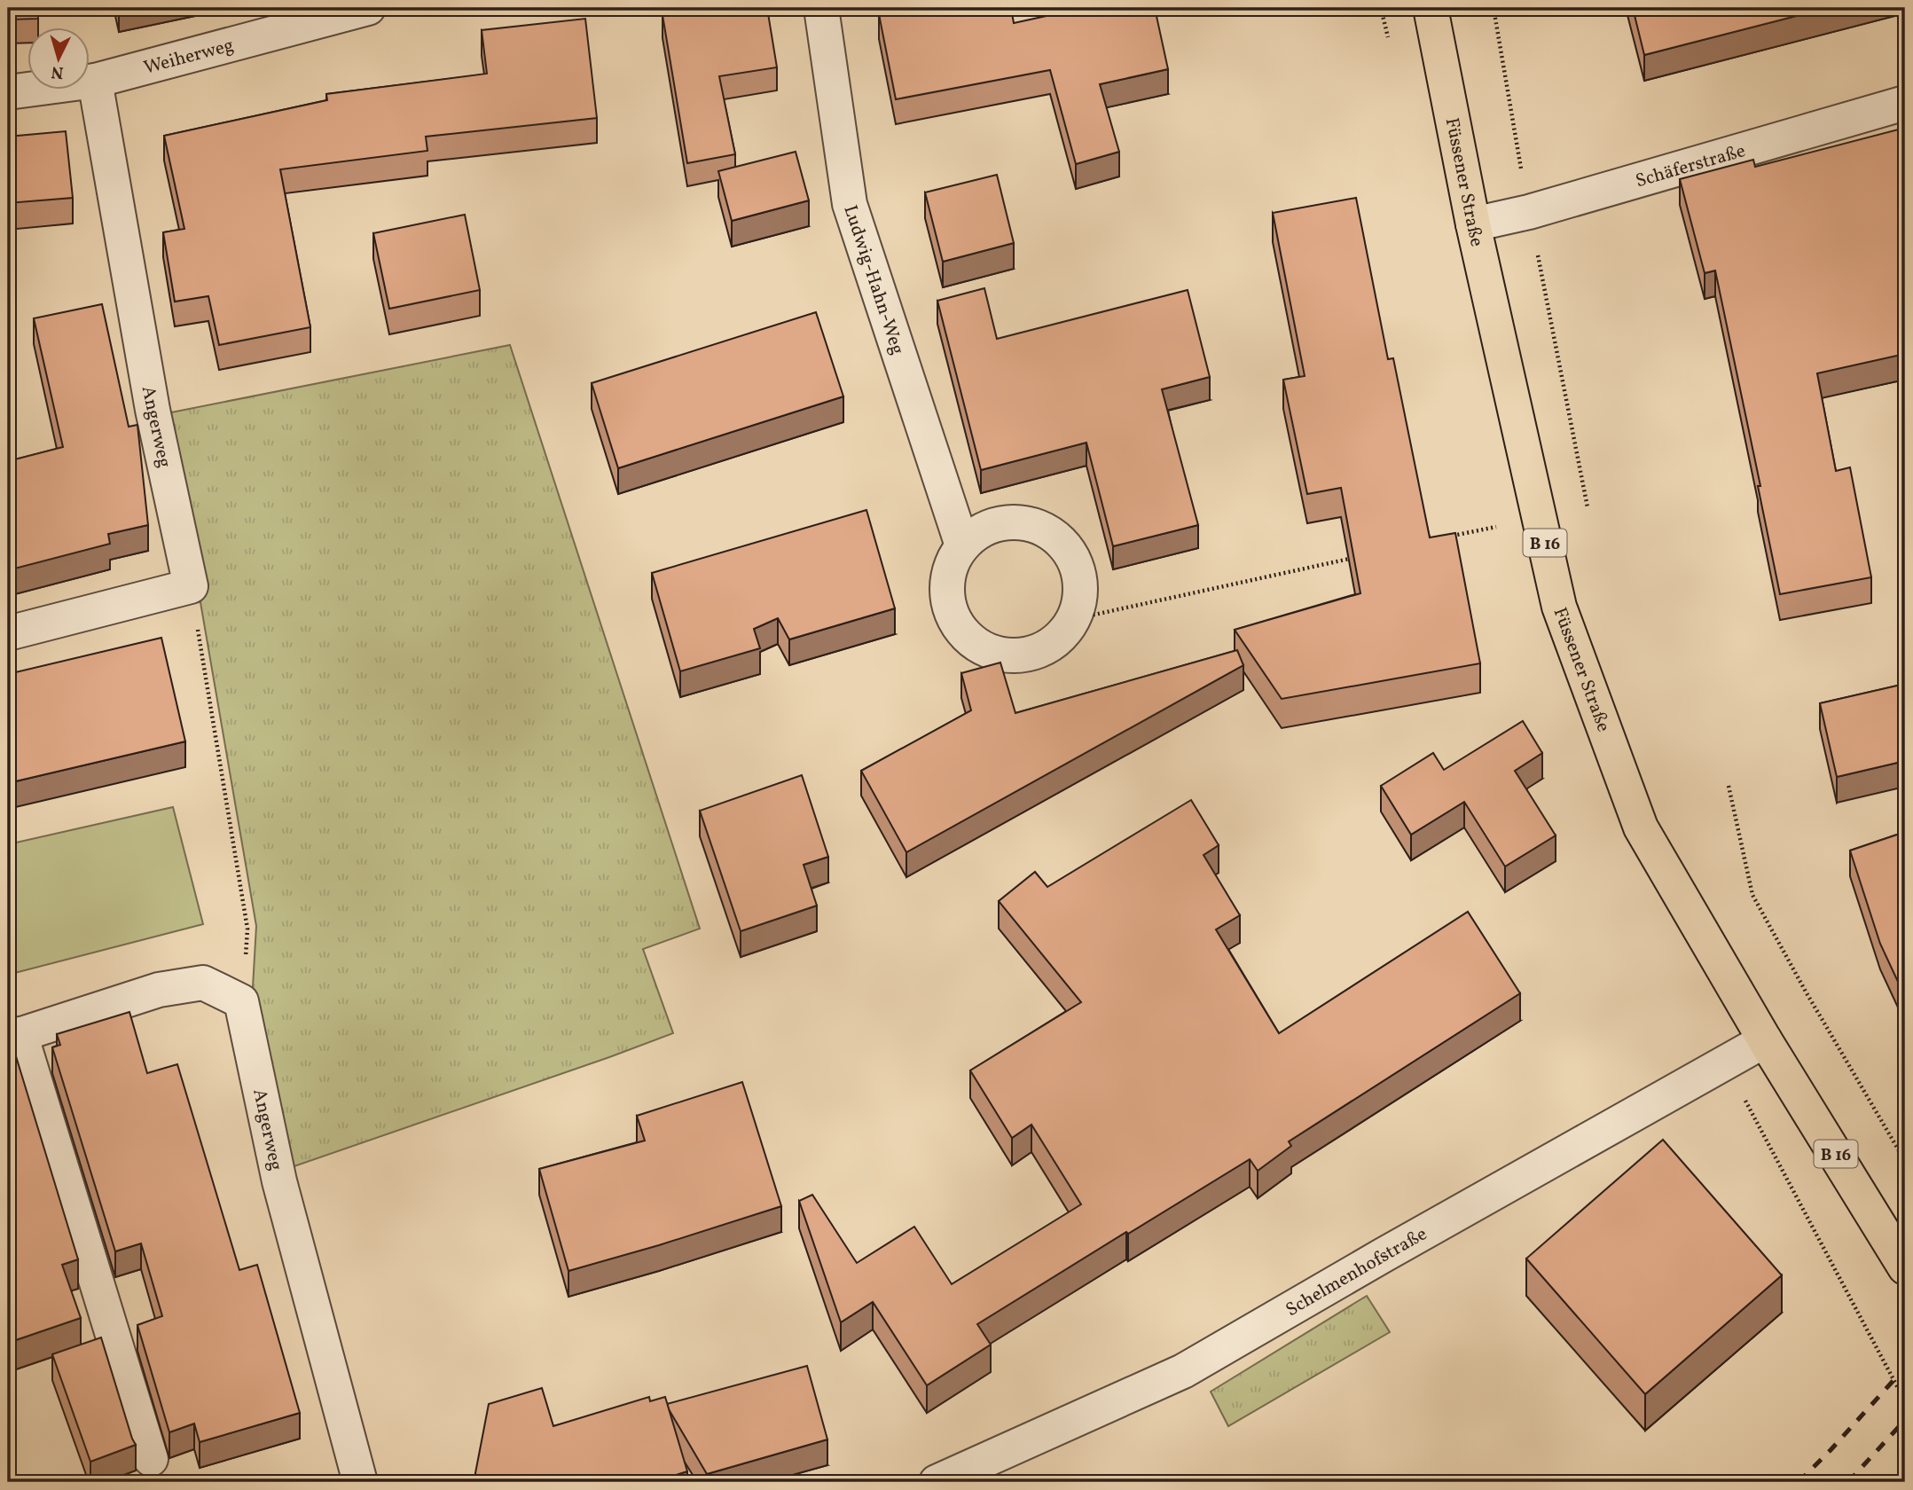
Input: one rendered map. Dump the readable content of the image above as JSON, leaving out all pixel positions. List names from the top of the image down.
{
  "streets": {
    "main road": ["Füssener Straße", "B 16"],
    "street": [
      "Weiherweg",
      "Schäferstraße",
      "Ludwig-Hahn-Weg",
      "Angerweg",
      "Schelmenhofstraße"
    ]
  },
  "crossings": [
    ["Weiherweg", "Angerweg"],
    ["Schäferstraße", "Füssener Straße"],
    ["Füssener Straße", "Schelmenhofstraße"]
  ],
  "north": "bottom"
}
